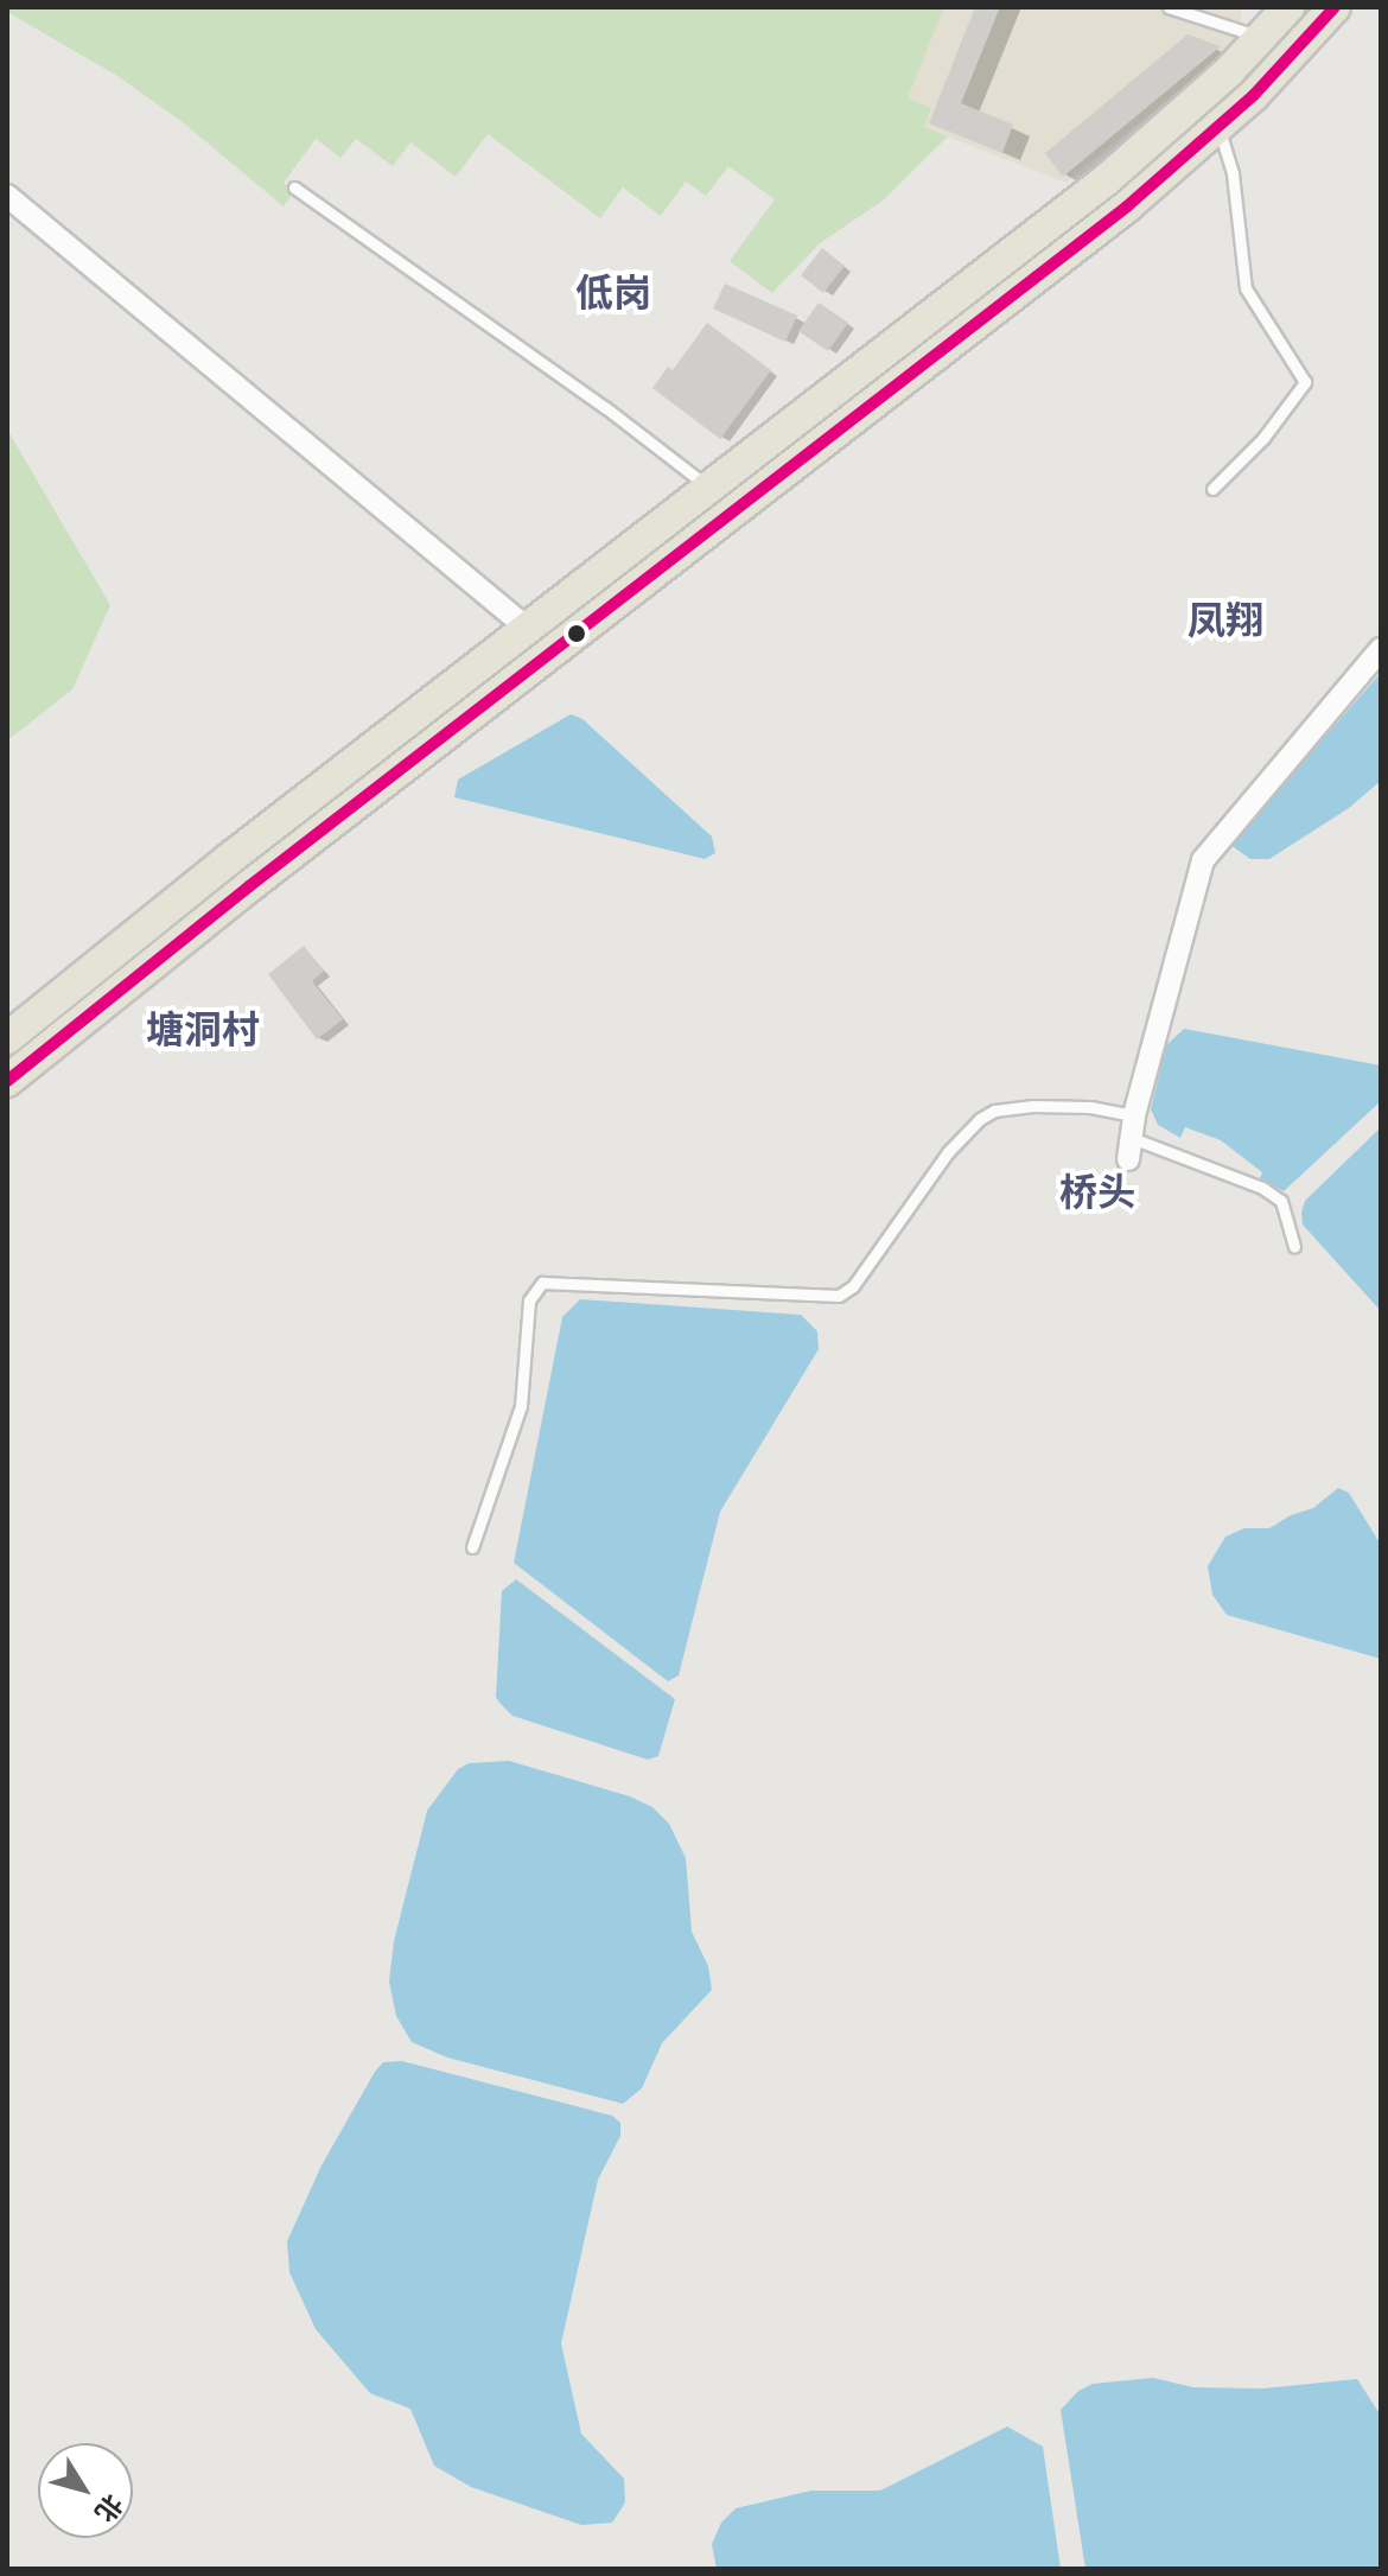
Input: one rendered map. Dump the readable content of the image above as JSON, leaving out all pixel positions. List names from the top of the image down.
{
  "districts": [
    "低岗",
    "凤翔",
    "塘洞村",
    "桥头"
  ],
  "north": "bottom right"
}
